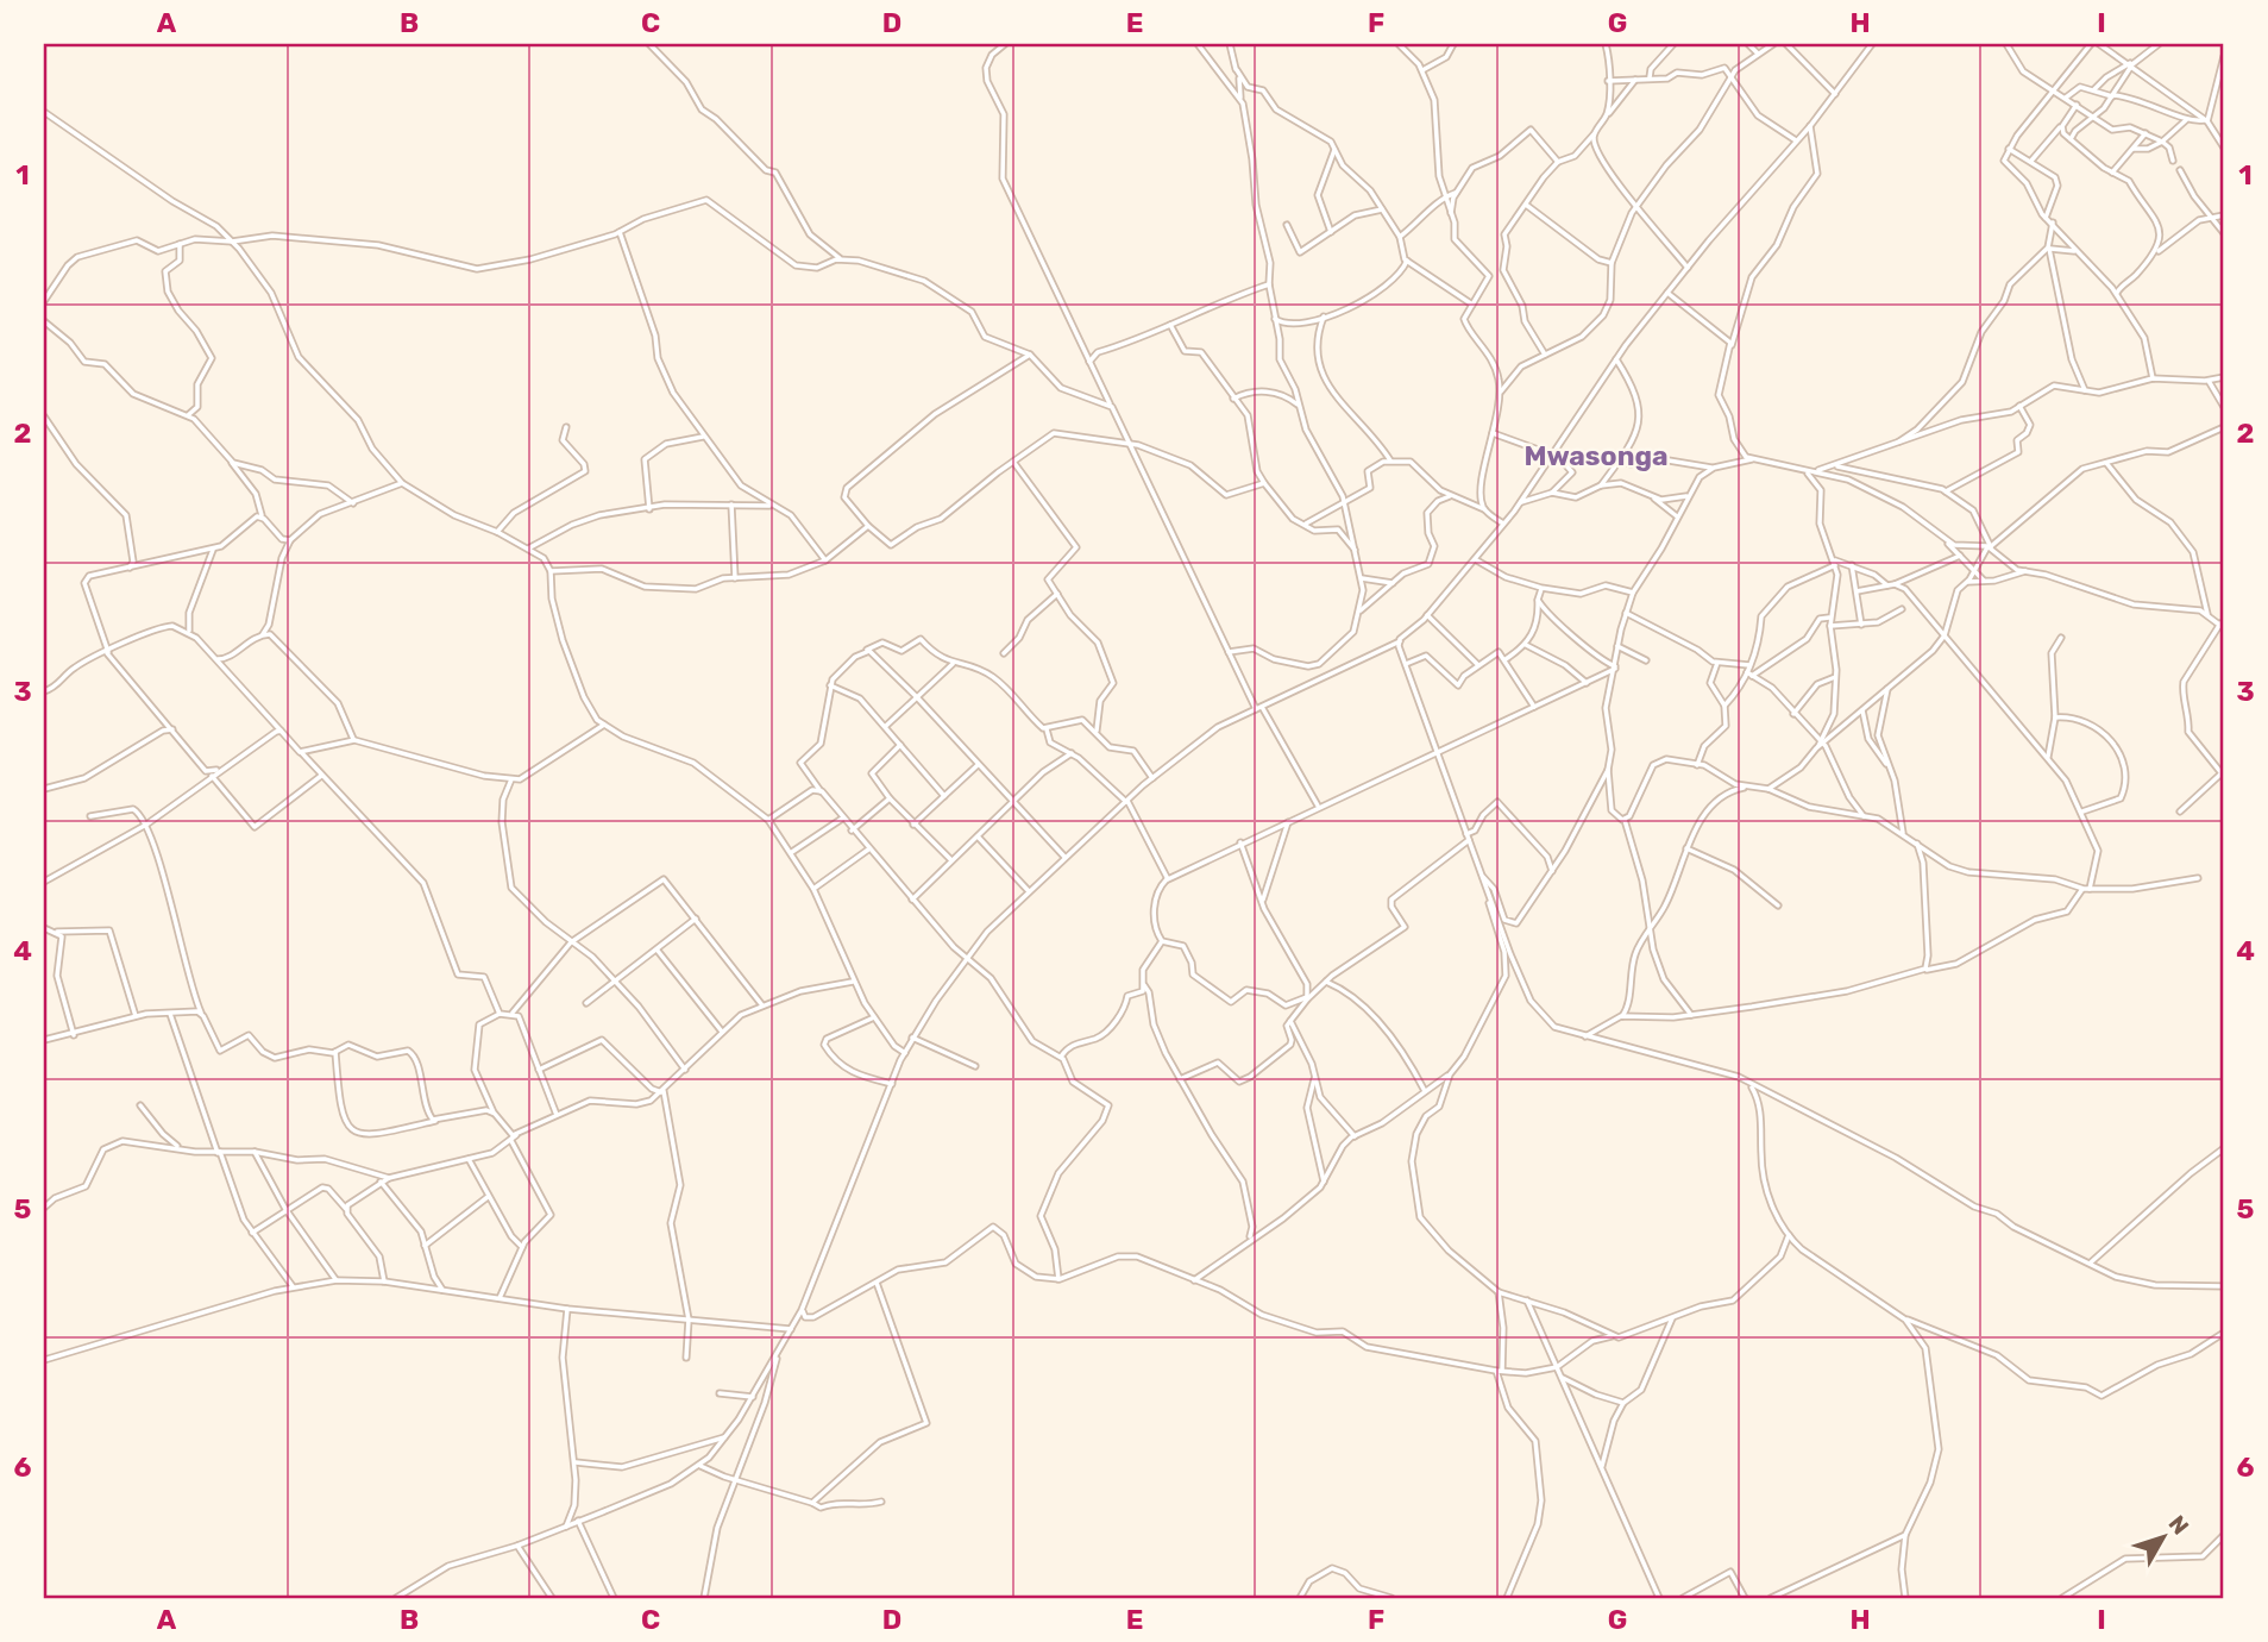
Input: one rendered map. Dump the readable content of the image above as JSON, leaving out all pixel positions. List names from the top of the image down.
{
  "districts": ["Mwasonga"],
  "north": "top right",
  "grid": {
    "columns": [
      "A",
      "B",
      "C",
      "D",
      "E",
      "F",
      "G",
      "H",
      "I"
    ],
    "rows": [
      "1",
      "2",
      "3",
      "4",
      "5",
      "6"
    ]
  }
}
